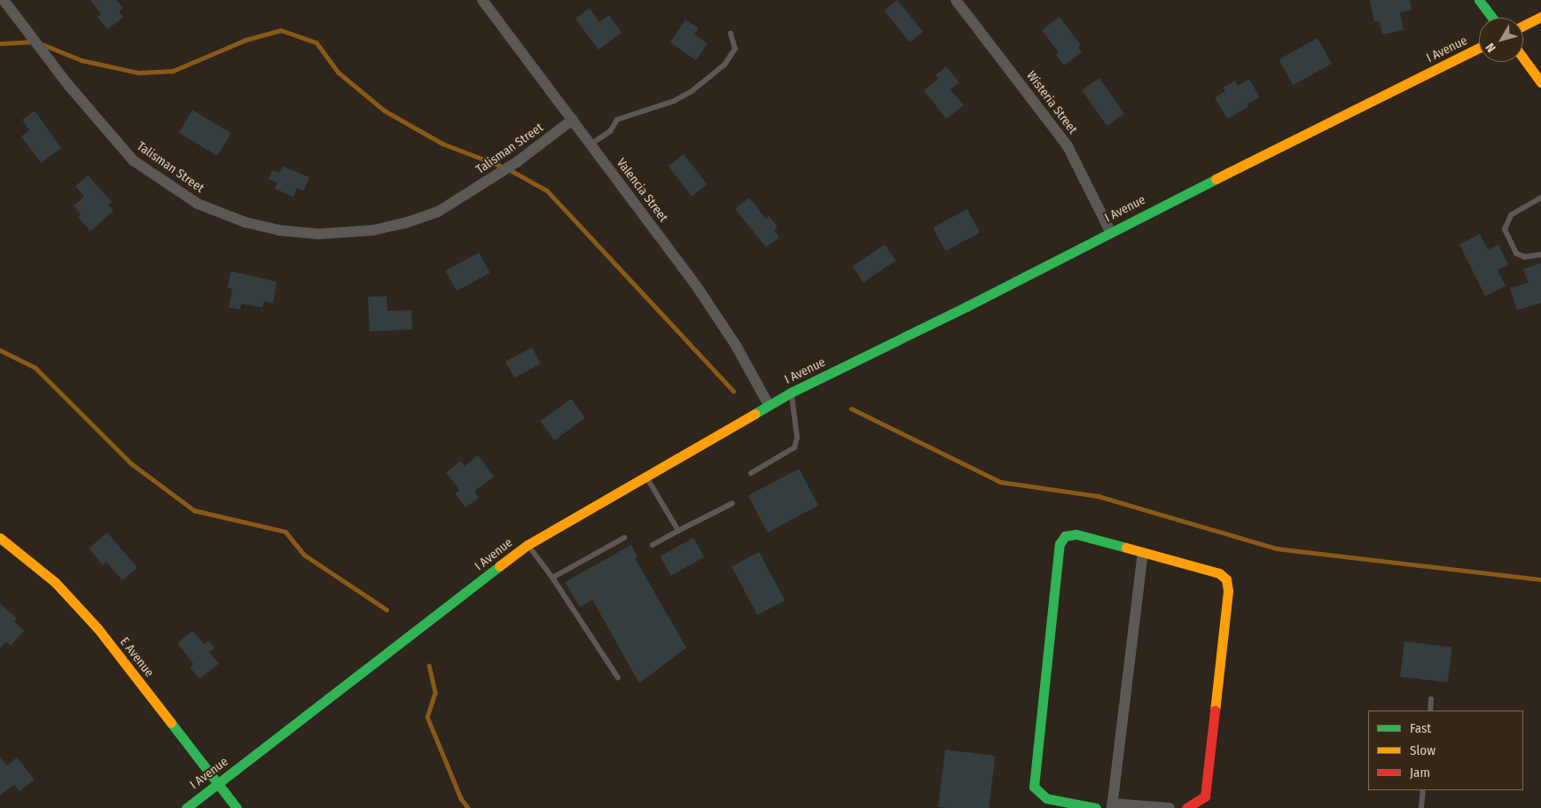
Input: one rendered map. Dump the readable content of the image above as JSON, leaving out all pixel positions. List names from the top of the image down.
{
  "streets": {
    "main road": ["I Avenue", "E Avenue"],
    "street": ["Wisteria Street", "Talisman Street", "Valencia Street"]
  },
  "crossings": [
    ["I Avenue", "Wisteria Street"],
    ["I Avenue", "Valencia Street"],
    ["I Avenue", "E Avenue"],
    ["Talisman Street", "Valencia Street"]
  ],
  "legend": ["Fast", "Slow", "Jam"],
  "north": "bottom left"
}
